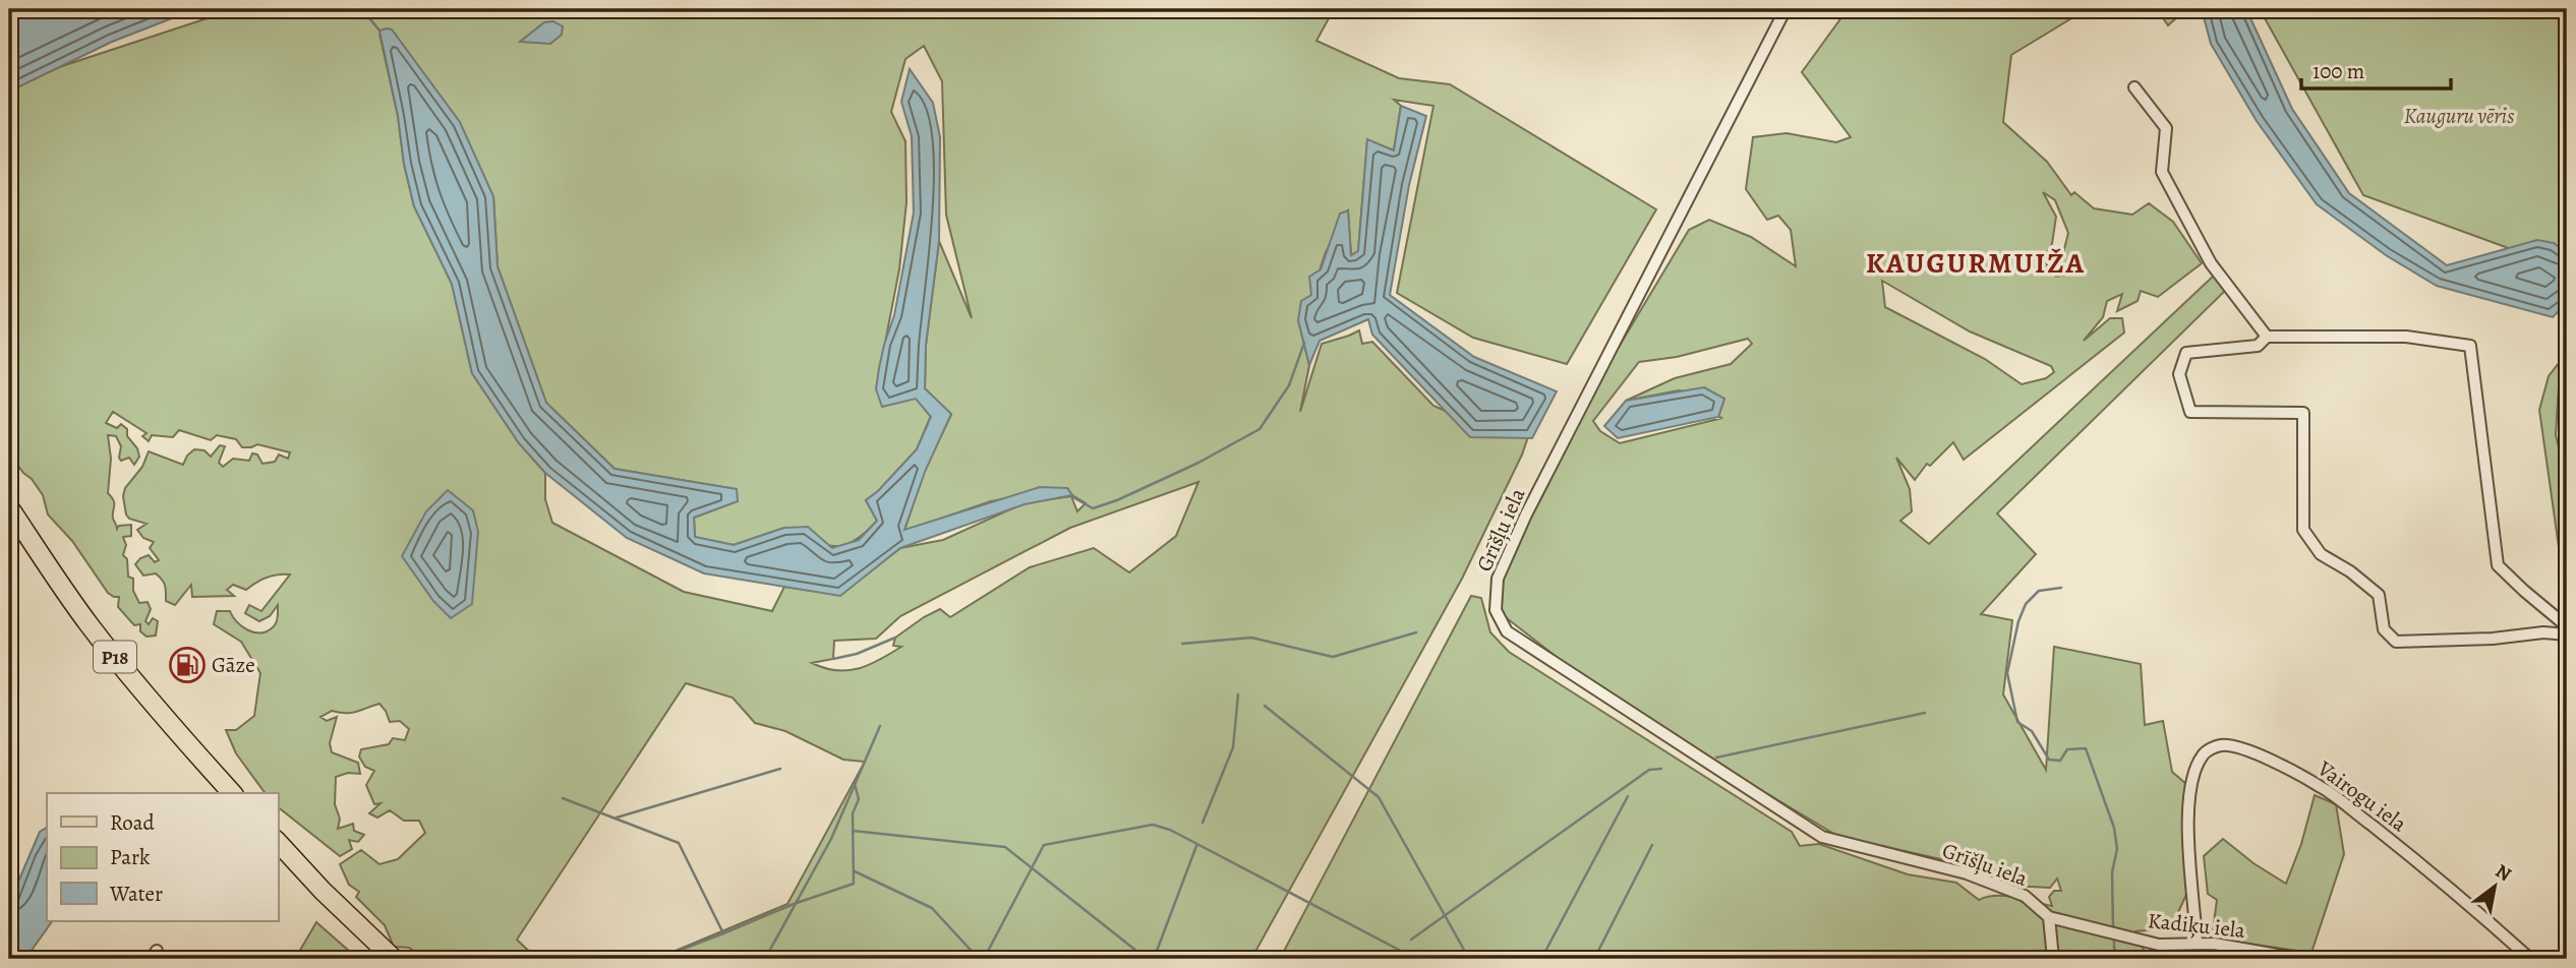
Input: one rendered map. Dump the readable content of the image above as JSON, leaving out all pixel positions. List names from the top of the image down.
{
  "streets": {
    "main road": ["P18"],
    "street": ["Grīšļu iela", "Vairogu iela", "Kadiķu iela"]
  },
  "crossings": [
    ["Grīšļu iela", "Kadiķu iela"],
    ["Vairogu iela", "Kadiķu iela"]
  ],
  "districts": ["KAUGURMUIŽA"],
  "parks": ["Kauguru vēris"],
  "places": {
    "fuel station": ["Gāze"]
  },
  "legend": ["Road", "Park", "Water"],
  "scale_bar": "100 m",
  "north": "top right"
}
